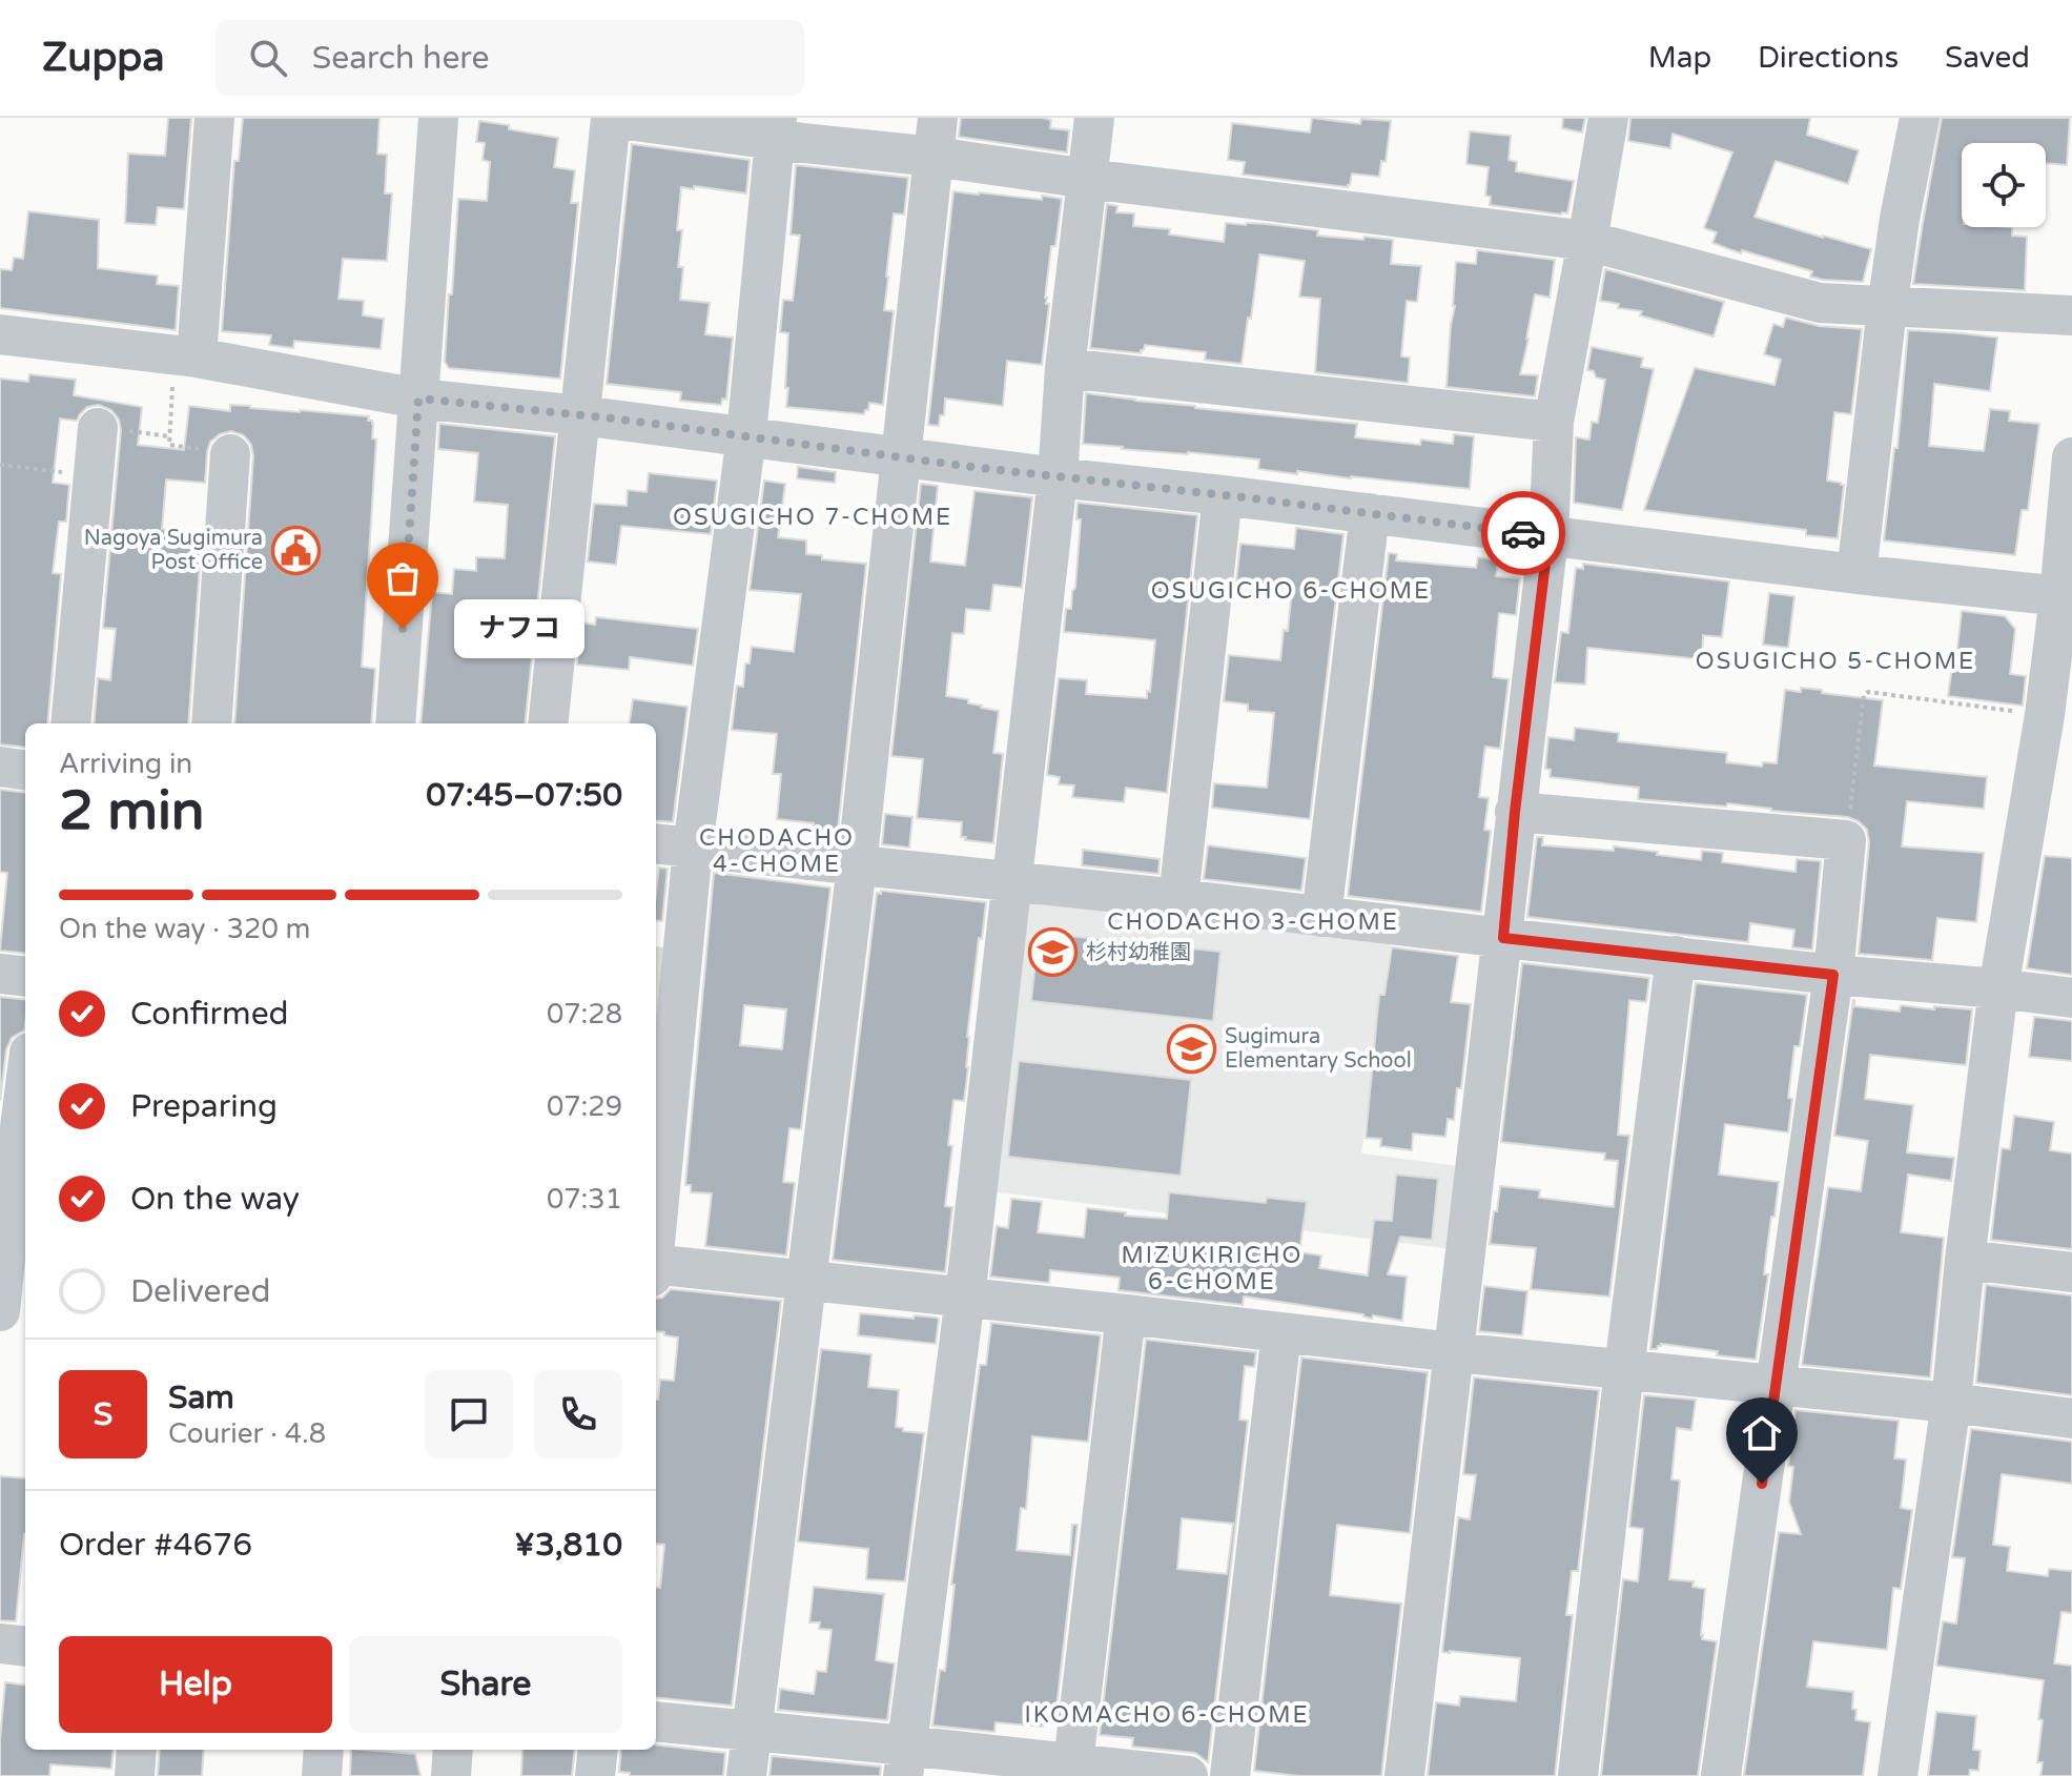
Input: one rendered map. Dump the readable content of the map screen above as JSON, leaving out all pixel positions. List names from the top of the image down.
{
  "districts": [
    "OSUGICHO 7-CHOME",
    "OSUGICHO 6-CHOME",
    "OSUGICHO 5-CHOME",
    "CHODACHO 4-CHOME",
    "CHODACHO 3-CHOME",
    "MIZUKIRICHO 6-CHOME",
    "IKOMACHO 6-CHOME"
  ],
  "places": {
    "public building": ["Nagoya Sugimura Post Office"],
    "other": ["ナフコ"],
    "school or university": ["杉村幼稚園", "Sugimura Elementary School"]
  },
  "page": {
    "header": "Zuppa",
    "search": "Search here",
    "nav": ["Map", "Directions", "Saved"],
    "bubble": "ナフコ",
    "heading": ["2 min", "Arriving in", "07:45–07:50"],
    "panel": [
      "Sam",
      "Courier · 4.8",
      "Order #4676",
      "¥3,810"
    ],
    "bar": "On the way · 320 m",
    "list": [
      ["Confirmed", "07:28"],
      ["Preparing", "07:29"],
      ["On the way", "07:31"],
      "Delivered"
    ],
    "round": "S",
    "buttons": ["Help", "Share"]
  }
}
